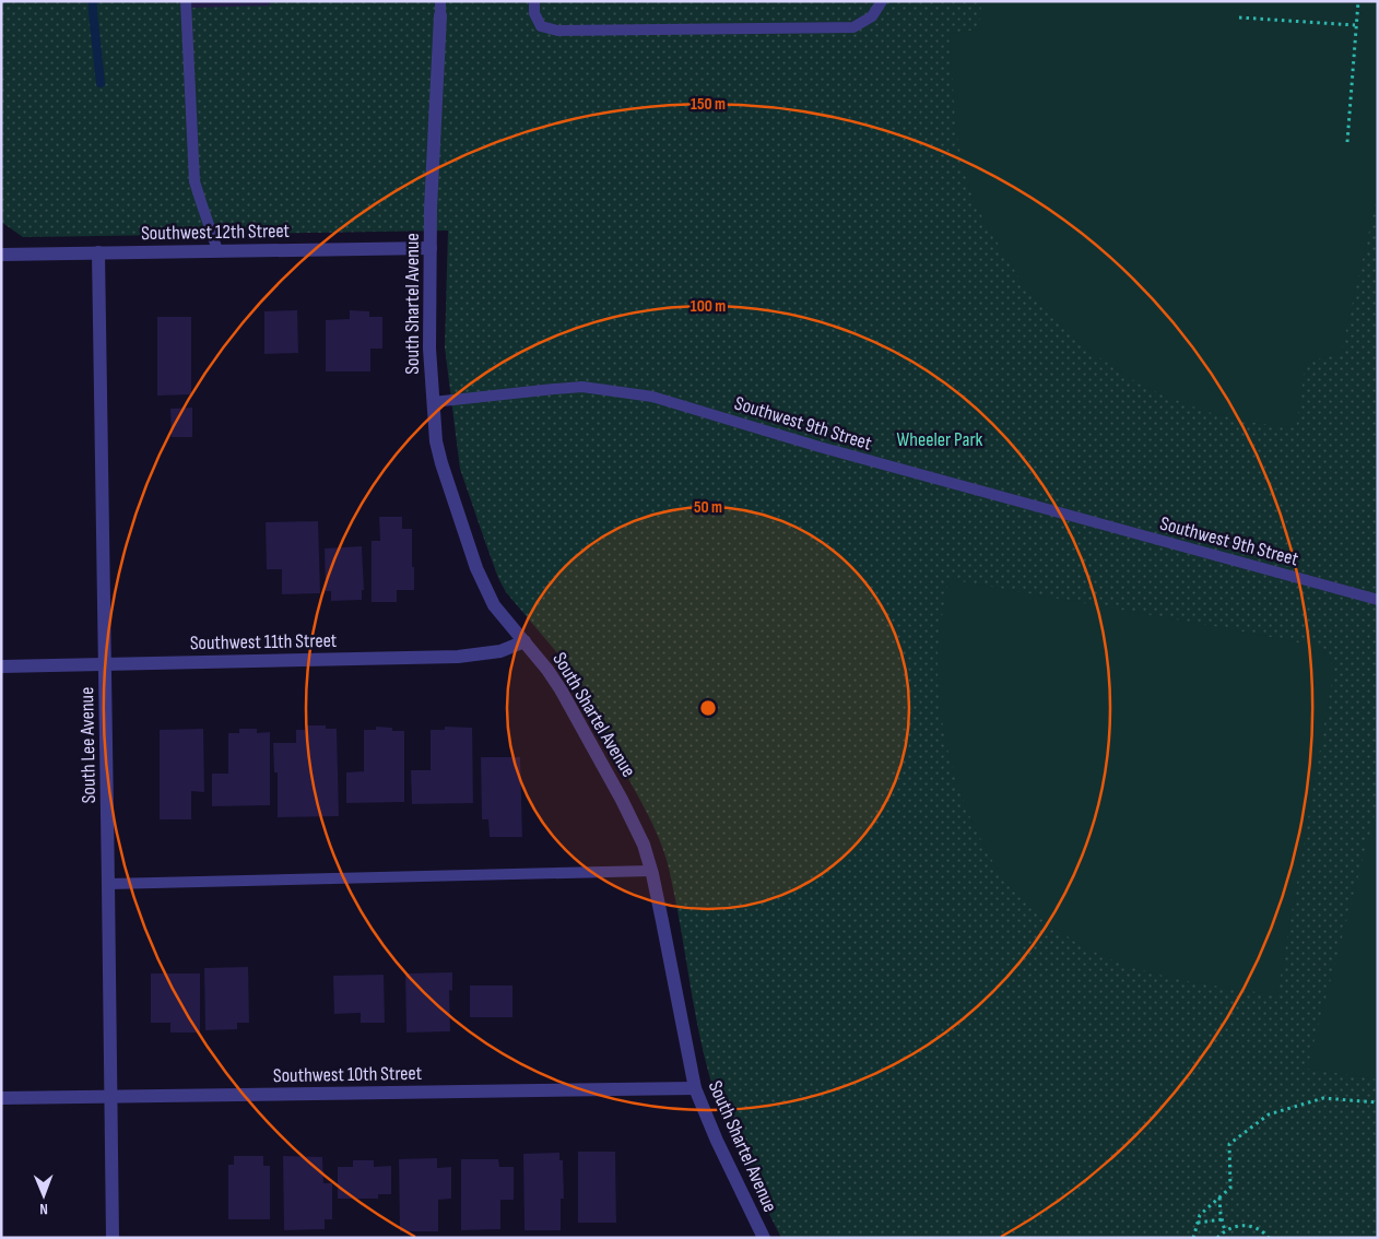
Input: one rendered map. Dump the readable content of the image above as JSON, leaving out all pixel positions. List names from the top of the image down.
{
  "streets": {
    "street": [
      "Southwest 12th Street",
      "South Shartel Avenue",
      "Southwest 11th Street",
      "South Lee Avenue",
      "Southwest 10th Street"
    ],
    "lane": ["Southwest 9th Street"]
  },
  "crossings": [
    ["Southwest 12th Street", "South Shartel Avenue"],
    ["Southwest 12th Street", "South Lee Avenue"],
    ["South Shartel Avenue", "Southwest 9th Street"],
    ["South Shartel Avenue", "Southwest 11th Street"],
    ["South Shartel Avenue", "Southwest 10th Street"],
    ["Southwest 11th Street", "South Lee Avenue"],
    ["South Lee Avenue", "Southwest 10th Street"]
  ],
  "parks": ["Wheeler Park"],
  "north": "bottom",
  "rings": ["150 m", "100 m", "50 m"]
}
